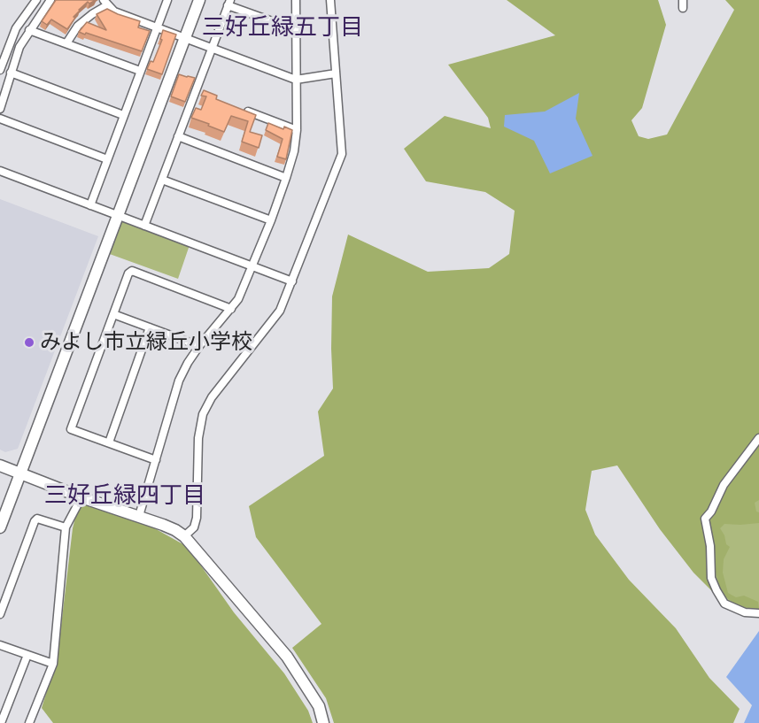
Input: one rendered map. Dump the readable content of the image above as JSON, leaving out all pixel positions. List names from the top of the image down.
{
  "districts": ["三好丘緑五丁目", "三好丘緑四丁目"],
  "places": ["みよし市立緑丘小学校"]
}
